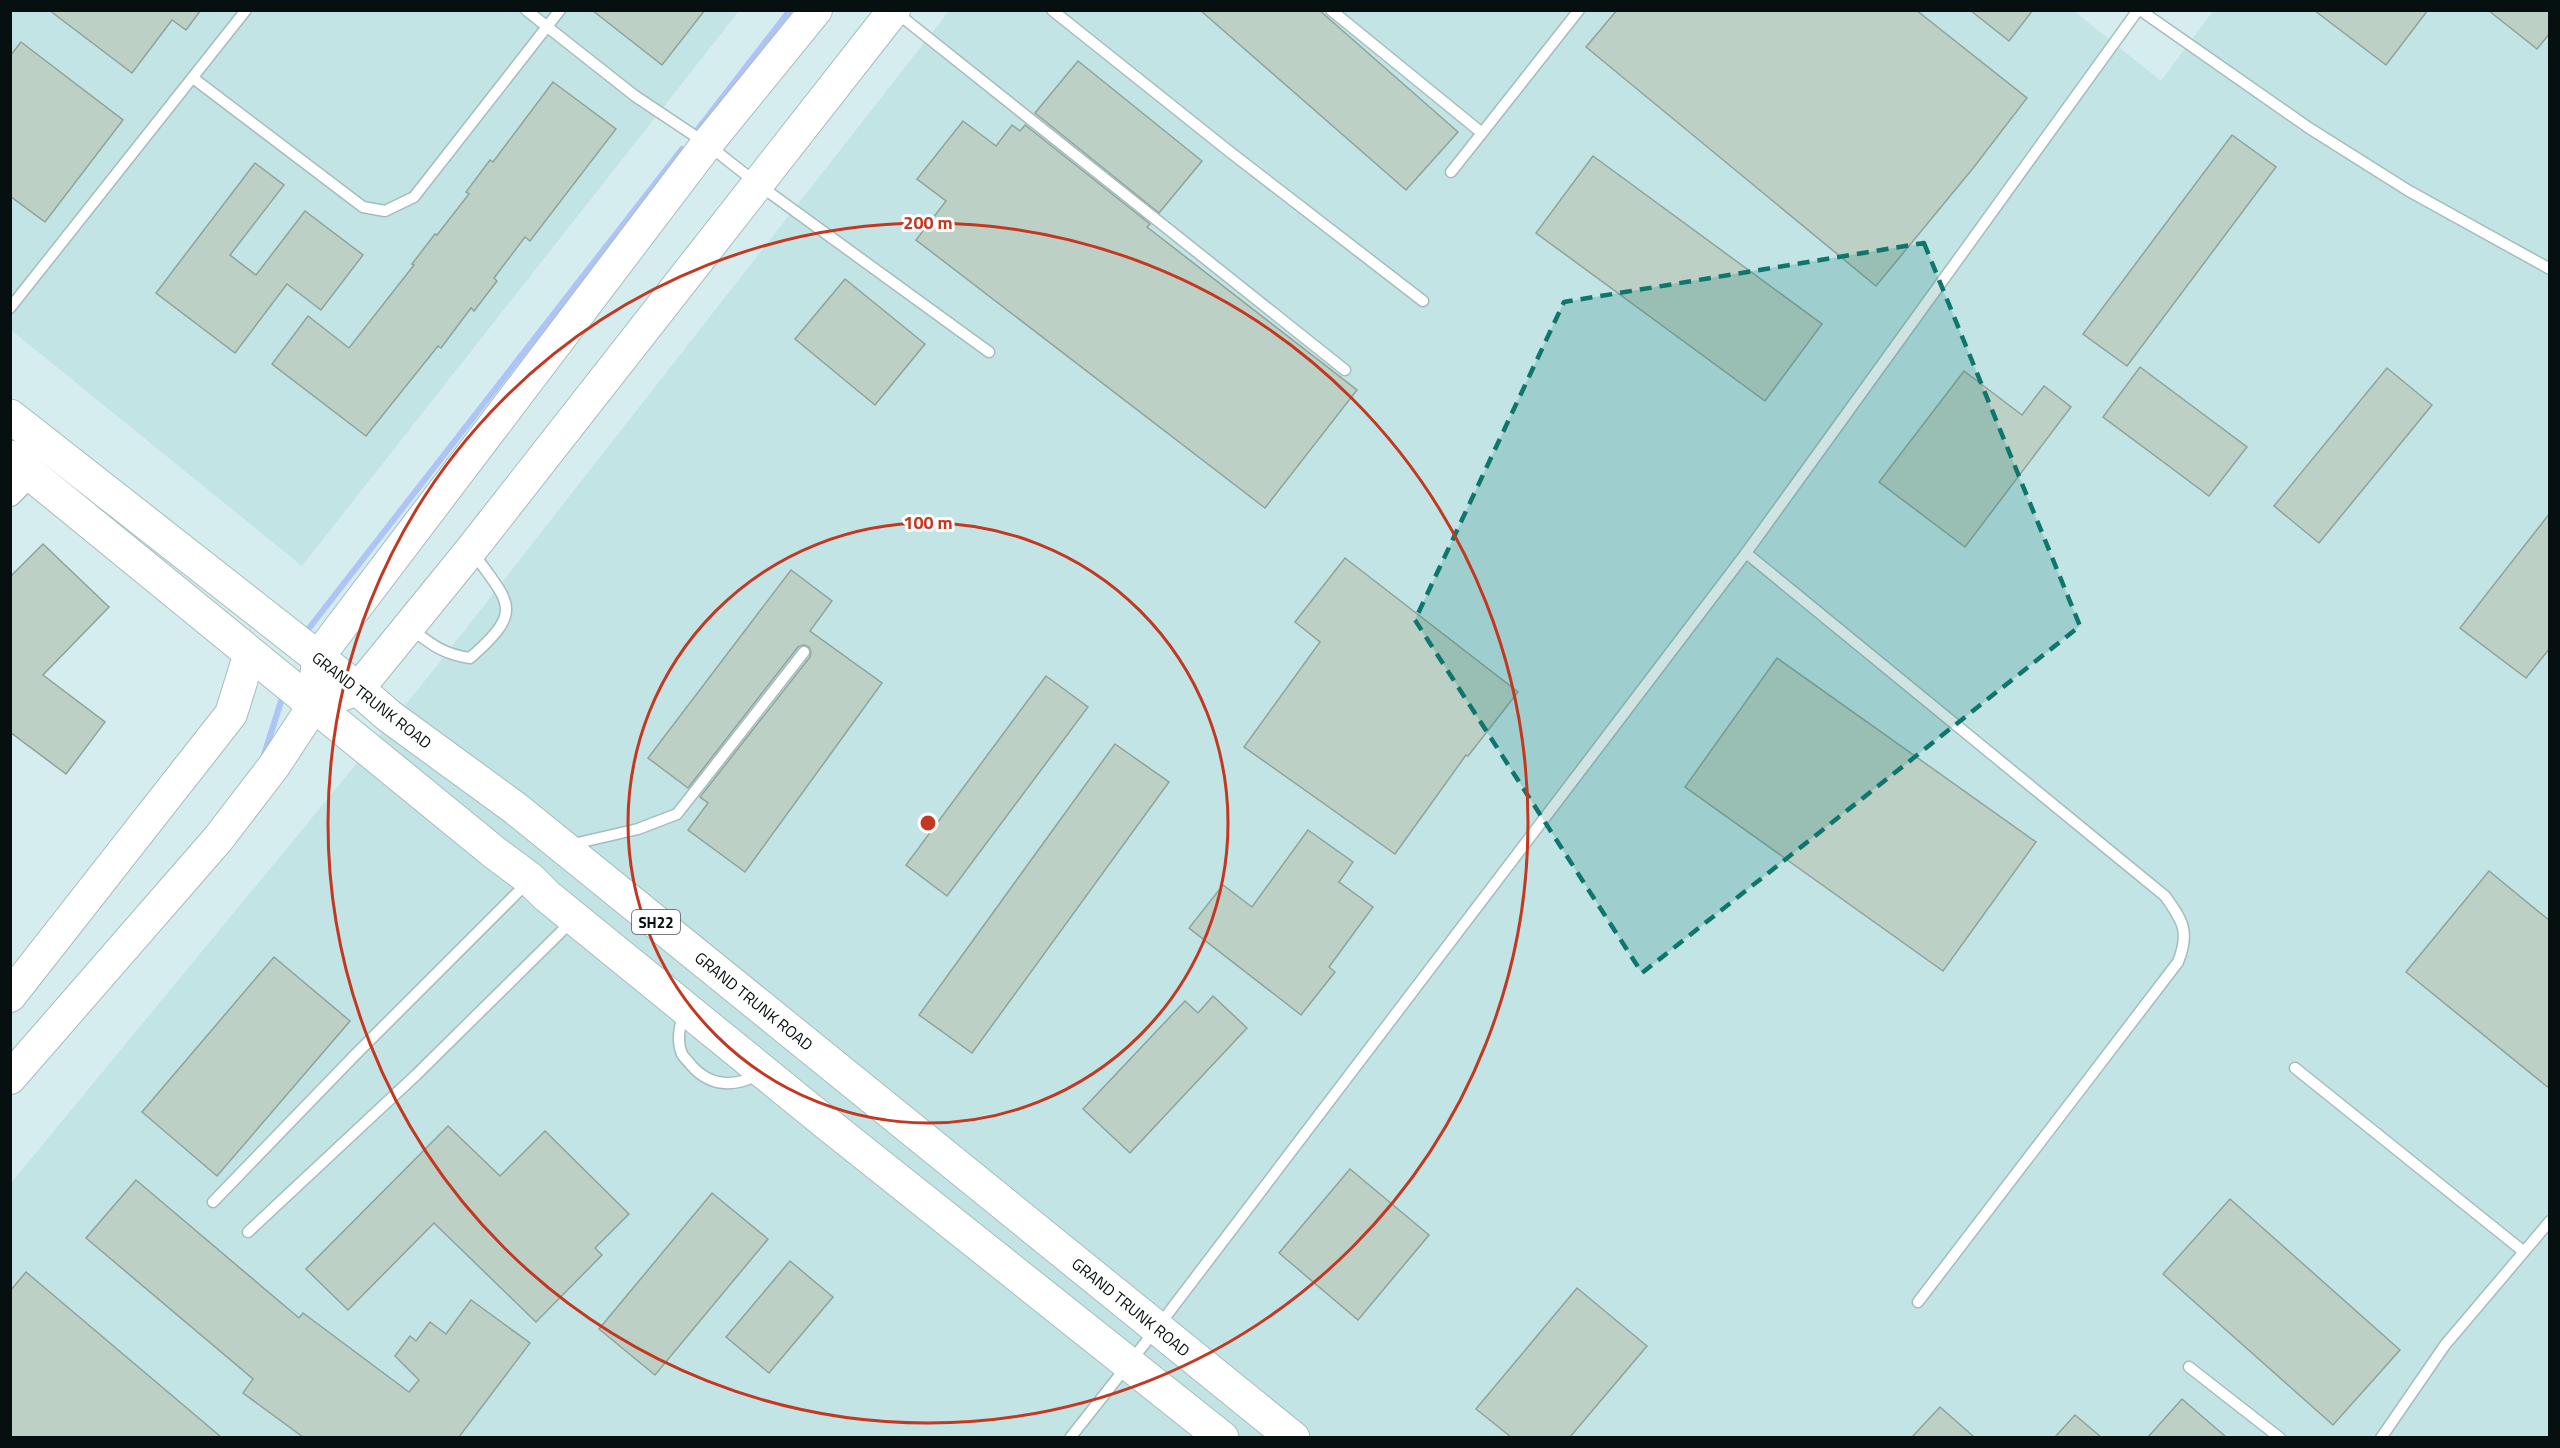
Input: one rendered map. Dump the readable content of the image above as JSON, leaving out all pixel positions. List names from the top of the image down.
{
  "streets": {
    "highway": ["GRAND TRUNK ROAD", "SH22"]
  },
  "rings": ["200 m", "100 m"]
}
